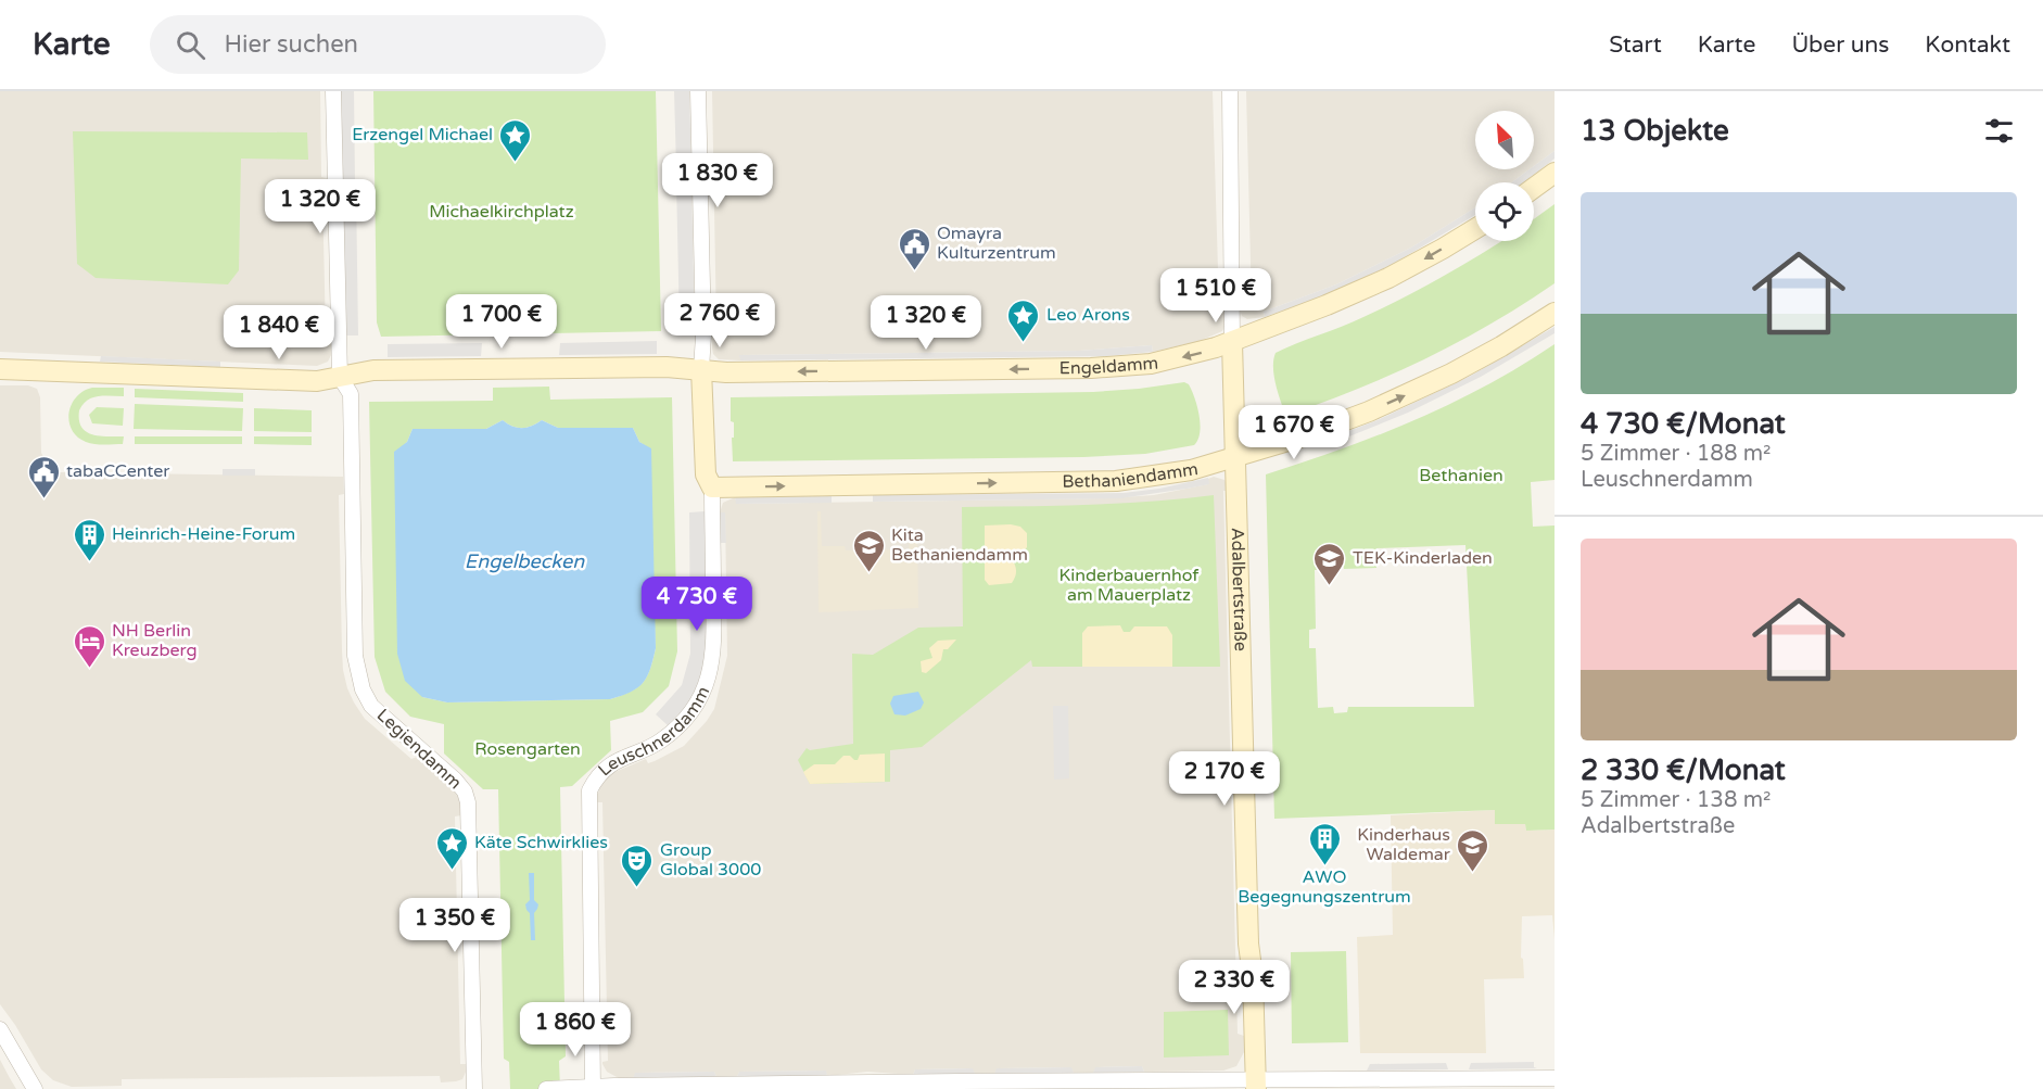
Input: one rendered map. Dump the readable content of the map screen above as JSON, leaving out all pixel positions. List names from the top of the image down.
{
  "streets": {
    "street": [
      "Engeldamm",
      "Bethaniendamm",
      "Adalbertstraße",
      "Leuschnerdamm",
      "Legiendamm"
    ]
  },
  "crossings": [
    ["Engeldamm", "Adalbertstraße"],
    ["Engeldamm", "Leuschnerdamm"],
    ["Bethaniendamm", "Adalbertstraße"],
    ["Bethaniendamm", "Leuschnerdamm"]
  ],
  "one_way": ["Engeldamm", "Bethaniendamm"],
  "water": ["Engelbecken"],
  "parks": [
    "Michaelkirchplatz",
    "Bethanien",
    "Kinderbauernhof am Mauerplatz",
    "Rosengarten"
  ],
  "places": {
    "place": ["Erzengel Michael", "Leo Arons", "Käte Schwirklies"],
    "public building": ["Omayra Kulturzentrum", "tabaCCenter"],
    "building": ["Heinrich-Heine-Forum", "AWO Begegnungszentrum"],
    "school or university": ["Kita Bethaniendamm", "TEK-Kinderladen", "Kinderhaus Waldemar"],
    "hotel": ["NH Berlin Kreuzberg"],
    "theatre": ["Group Global 3000"]
  },
  "north": "top left",
  "page": {
    "header": "Karte",
    "search": "Hier suchen",
    "nav": [
      "Start",
      "Karte",
      "Über uns",
      "Kontakt"
    ],
    "heading": "13 Objekte",
    "price": [
      "1 830 €",
      "1 320 €",
      "1 510 €",
      "2 760 €",
      "1 700 €",
      "1 320 €",
      "1 840 €",
      "1 670 €",
      "4 730 €",
      "2 170 €",
      "1 350 €",
      "2 330 €",
      "1 860 €"
    ],
    "list": [
      {
        "name": "4 730 €/Monat",
        "note": "5 Zimmer · 188 m² · Leuschnerdamm"
      },
      {
        "name": "2 330 €/Monat",
        "note": "5 Zimmer · 138 m² · Adalbertstraße"
      }
    ]
  }
}
